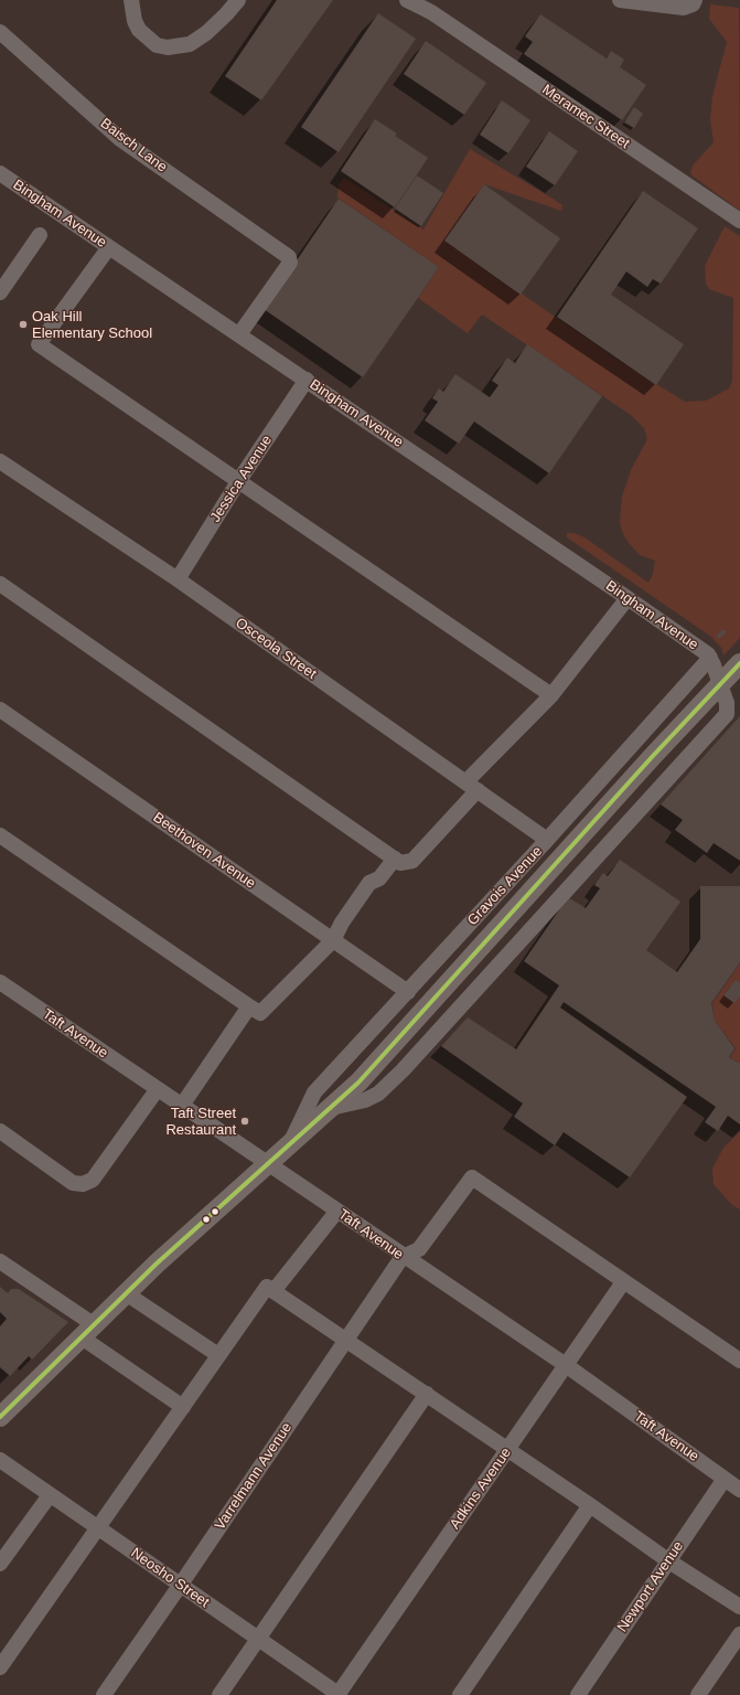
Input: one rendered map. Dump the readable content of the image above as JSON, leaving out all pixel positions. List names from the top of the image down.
{
  "streets": {
    "main road": ["Gravois Avenue"],
    "street": [
      "Meramec Street",
      "Baisch Lane",
      "Bingham Avenue",
      "Jessica Avenue",
      "Osceola Street",
      "Beethoven Avenue",
      "Taft Avenue",
      "Varrelmann Avenue",
      "Adkins Avenue",
      "Neosho Street",
      "Newport Avenue"
    ]
  },
  "crossings": [
    ["Baisch Lane", "Bingham Avenue"],
    ["Bingham Avenue", "Jessica Avenue"],
    ["Bingham Avenue", "Gravois Avenue"],
    ["Jessica Avenue", "Osceola Street"],
    ["Osceola Street", "Gravois Avenue"],
    ["Beethoven Avenue", "Gravois Avenue"],
    ["Gravois Avenue", "Taft Avenue"],
    ["Taft Avenue", "Varrelmann Avenue"],
    ["Taft Avenue", "Adkins Avenue"],
    ["Taft Avenue", "Newport Avenue"],
    ["Varrelmann Avenue", "Neosho Street"],
    ["Adkins Avenue", "Neosho Street"]
  ],
  "places": ["Oak Hill Elementary School", "Taft Street Restaurant"]
}
